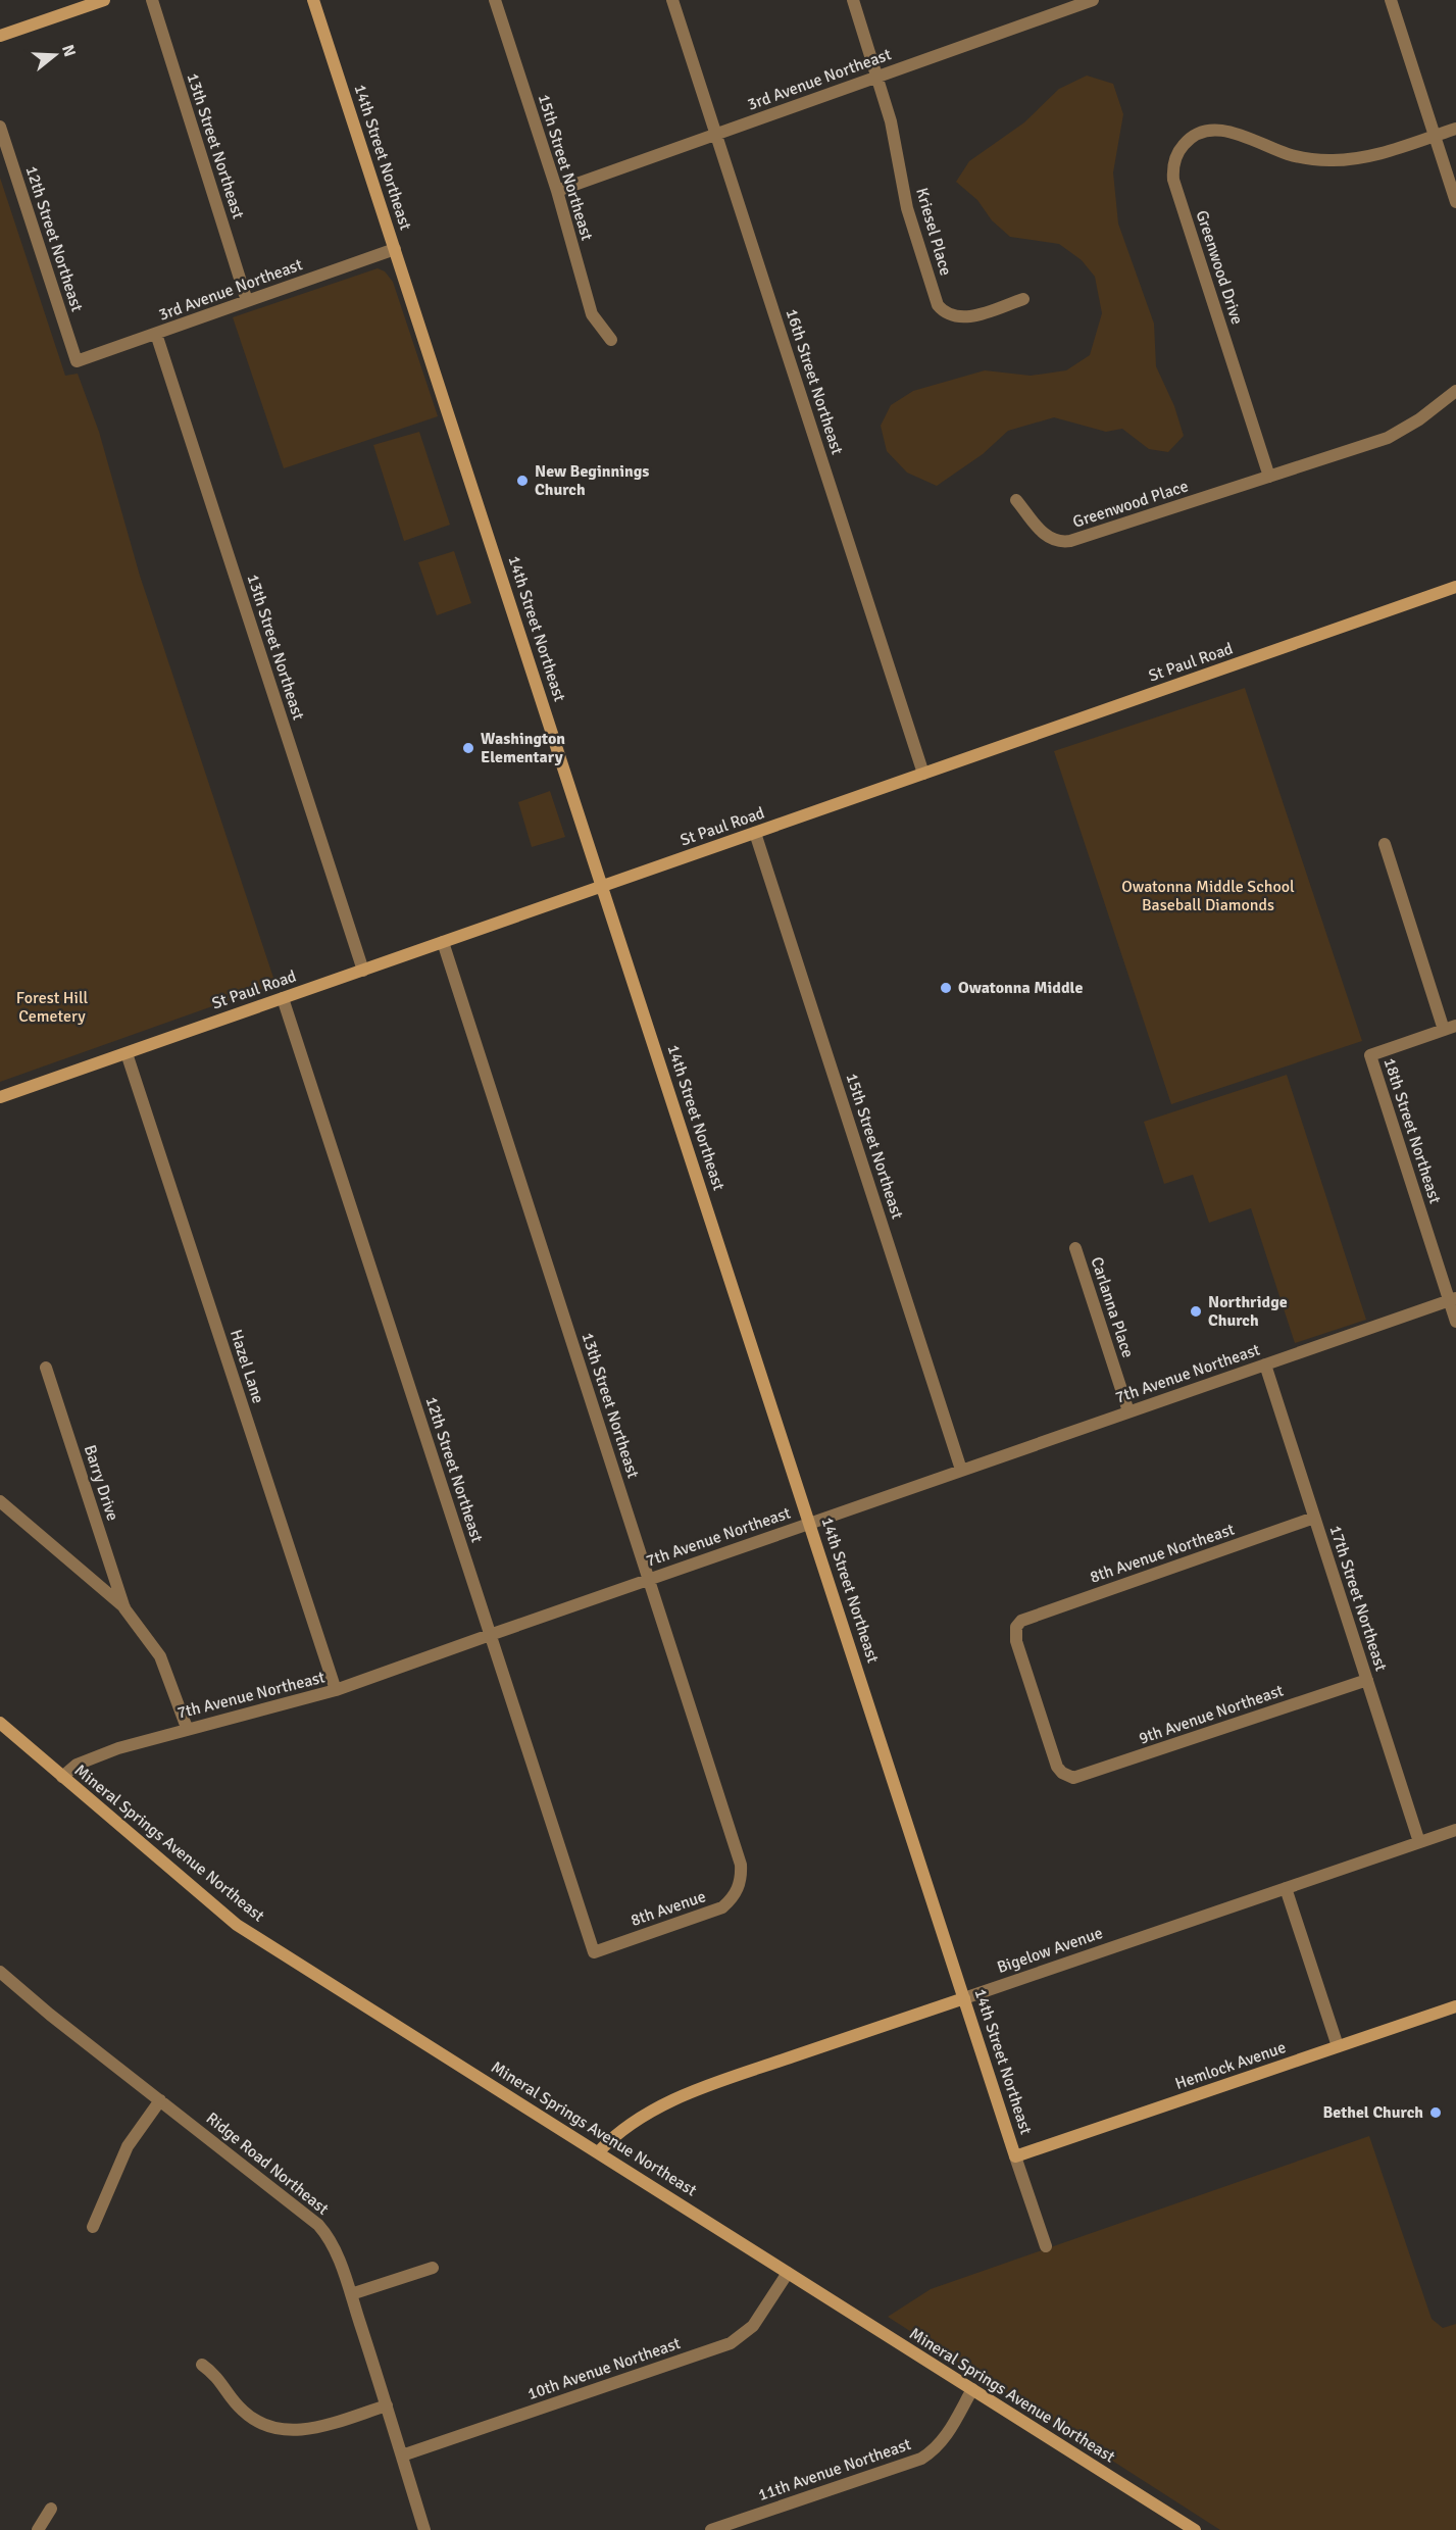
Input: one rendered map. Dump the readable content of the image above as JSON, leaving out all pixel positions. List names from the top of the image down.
{
  "streets": {
    "street": [
      "3rd Avenue Northeast",
      "13th Street Northeast",
      "14th Street Northeast",
      "15th Street Northeast",
      "Kriesel Place",
      "12th Street Northeast",
      "Greenwood Drive",
      "16th Street Northeast",
      "Greenwood Place",
      "St Paul Road",
      "18th Street Northeast",
      "Carlanna Place",
      "Hazel Lane",
      "7th Avenue Northeast",
      "Barry Drive",
      "8th Avenue Northeast",
      "17th Street Northeast",
      "9th Avenue Northeast",
      "Mineral Springs Avenue Northeast",
      "8th Avenue",
      "Bigelow Avenue",
      "Hemlock Avenue",
      "Ridge Road Northeast",
      "10th Avenue Northeast",
      "11th Avenue Northeast"
    ]
  },
  "crossings": [
    ["3rd Avenue Northeast", "13th Street Northeast"],
    ["3rd Avenue Northeast", "14th Street Northeast"],
    ["3rd Avenue Northeast", "15th Street Northeast"],
    ["3rd Avenue Northeast", "Kriesel Place"],
    ["3rd Avenue Northeast", "12th Street Northeast"],
    ["3rd Avenue Northeast", "16th Street Northeast"],
    ["13th Street Northeast", "St Paul Road"],
    ["13th Street Northeast", "7th Avenue Northeast"],
    ["13th Street Northeast", "8th Avenue"],
    ["14th Street Northeast", "St Paul Road"],
    ["14th Street Northeast", "7th Avenue Northeast"],
    ["14th Street Northeast", "Bigelow Avenue"],
    ["14th Street Northeast", "Hemlock Avenue"],
    ["15th Street Northeast", "St Paul Road"],
    ["15th Street Northeast", "7th Avenue Northeast"],
    ["12th Street Northeast", "St Paul Road"],
    ["12th Street Northeast", "7th Avenue Northeast"],
    ["12th Street Northeast", "8th Avenue"],
    ["Greenwood Drive", "Greenwood Place"],
    ["16th Street Northeast", "St Paul Road"],
    ["St Paul Road", "Hazel Lane"],
    ["18th Street Northeast", "7th Avenue Northeast"],
    ["Carlanna Place", "7th Avenue Northeast"],
    ["Hazel Lane", "7th Avenue Northeast"],
    ["7th Avenue Northeast", "Barry Drive"],
    ["7th Avenue Northeast", "17th Street Northeast"],
    ["7th Avenue Northeast", "Mineral Springs Avenue Northeast"],
    ["8th Avenue Northeast", "17th Street Northeast"],
    ["8th Avenue Northeast", "9th Avenue Northeast"],
    ["17th Street Northeast", "9th Avenue Northeast"],
    ["17th Street Northeast", "Bigelow Avenue"],
    ["Mineral Springs Avenue Northeast", "Bigelow Avenue"],
    ["Mineral Springs Avenue Northeast", "10th Avenue Northeast"],
    ["Mineral Springs Avenue Northeast", "11th Avenue Northeast"],
    ["Ridge Road Northeast", "10th Avenue Northeast"]
  ],
  "parks": ["Owatonna Middle School Baseball Diamonds", "Forest Hill Cemetery"],
  "places": [
    "New Beginnings Church",
    "Washington Elementary",
    "Owatonna Middle",
    "Northridge Church",
    "Bethel Church"
  ],
  "north": "right"
}
